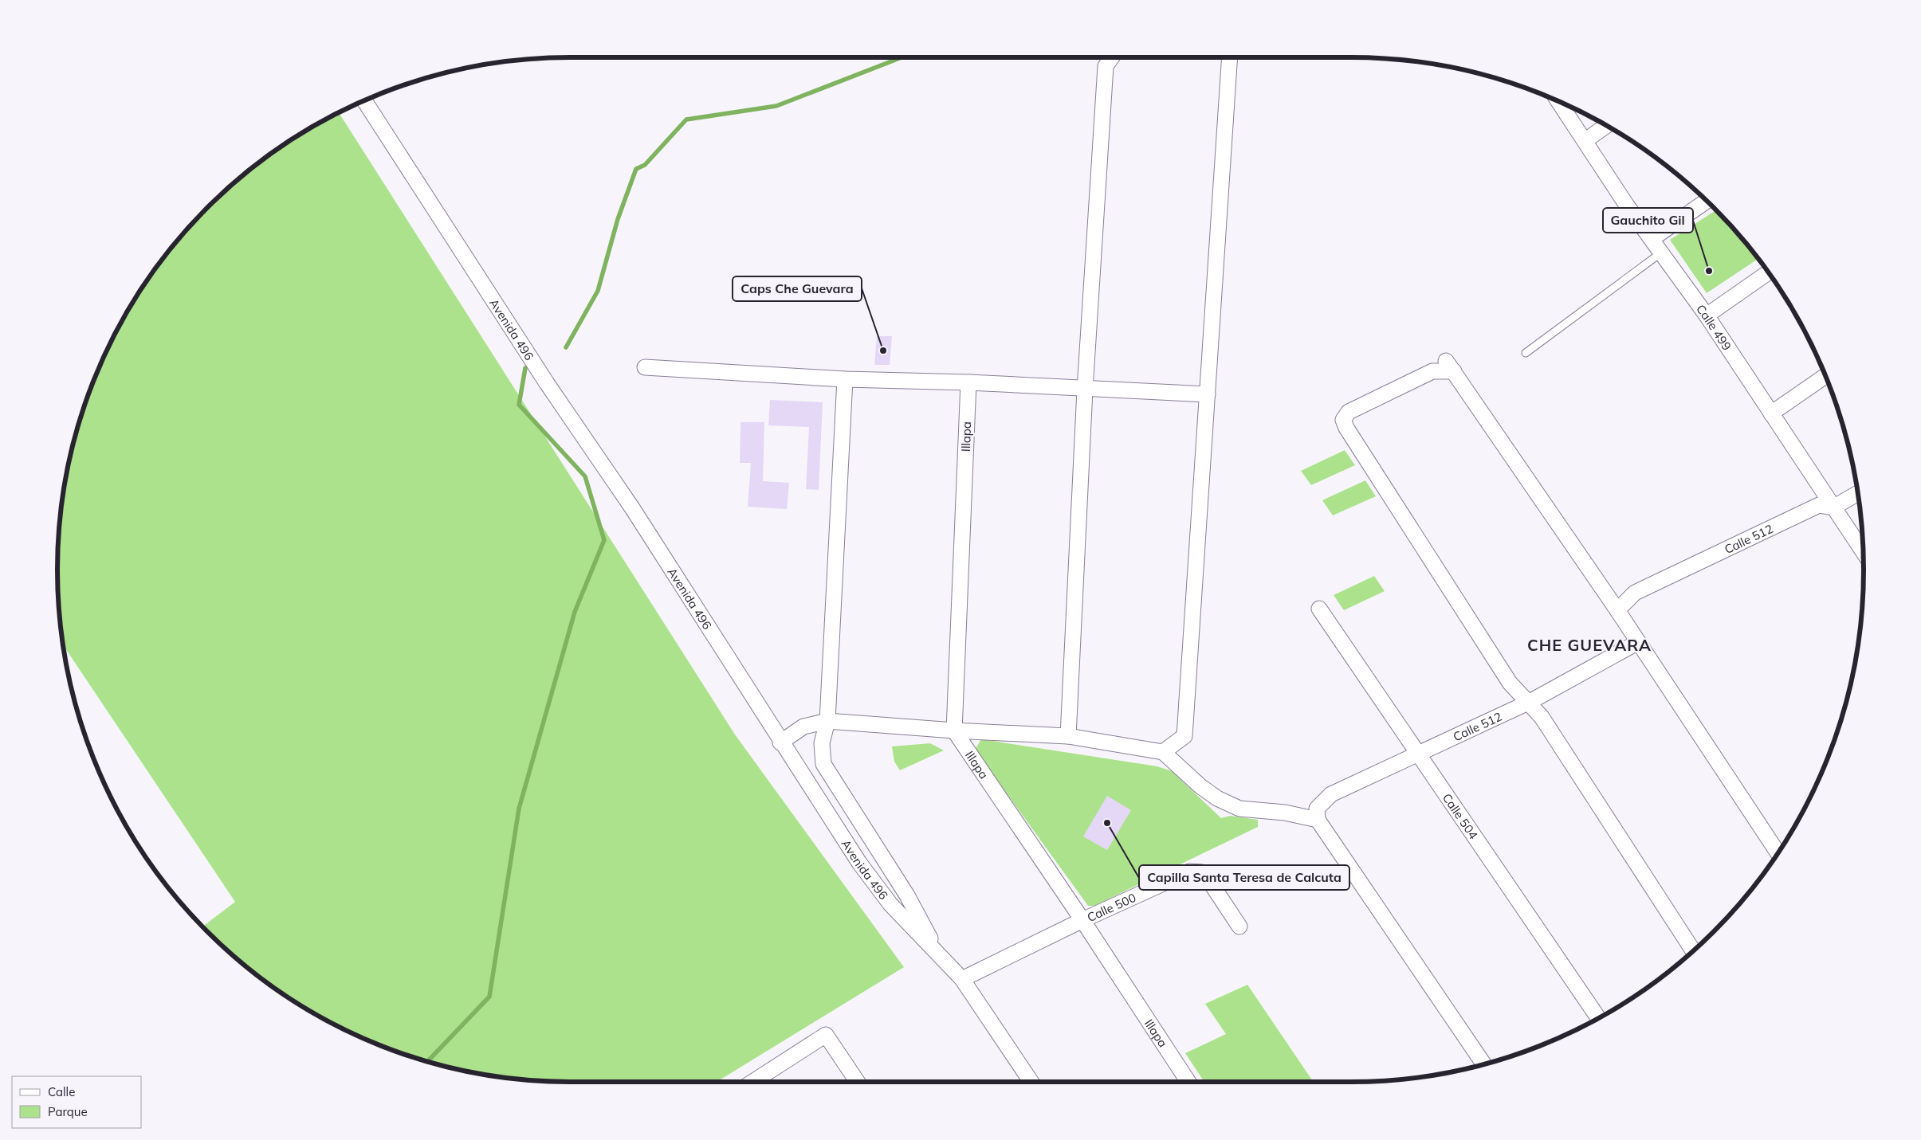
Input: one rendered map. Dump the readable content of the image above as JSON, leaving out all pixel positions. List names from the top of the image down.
{
  "streets": {
    "street": [
      "Calle 499",
      "Avenida 496",
      "Illapa",
      "Calle 512",
      "Calle 504",
      "Calle 500"
    ]
  },
  "crossings": [
    ["Calle 499", "Calle 512"],
    ["Avenida 496", "Calle 500"],
    ["Illapa", "Calle 500"],
    ["Calle 512", "Calle 504"]
  ],
  "districts": ["CHE GUEVARA"],
  "places": ["Gauchito Gil", "Caps Che Guevara", "Capilla Santa Teresa de Calcuta"],
  "legend": ["Calle", "Parque"]
}
